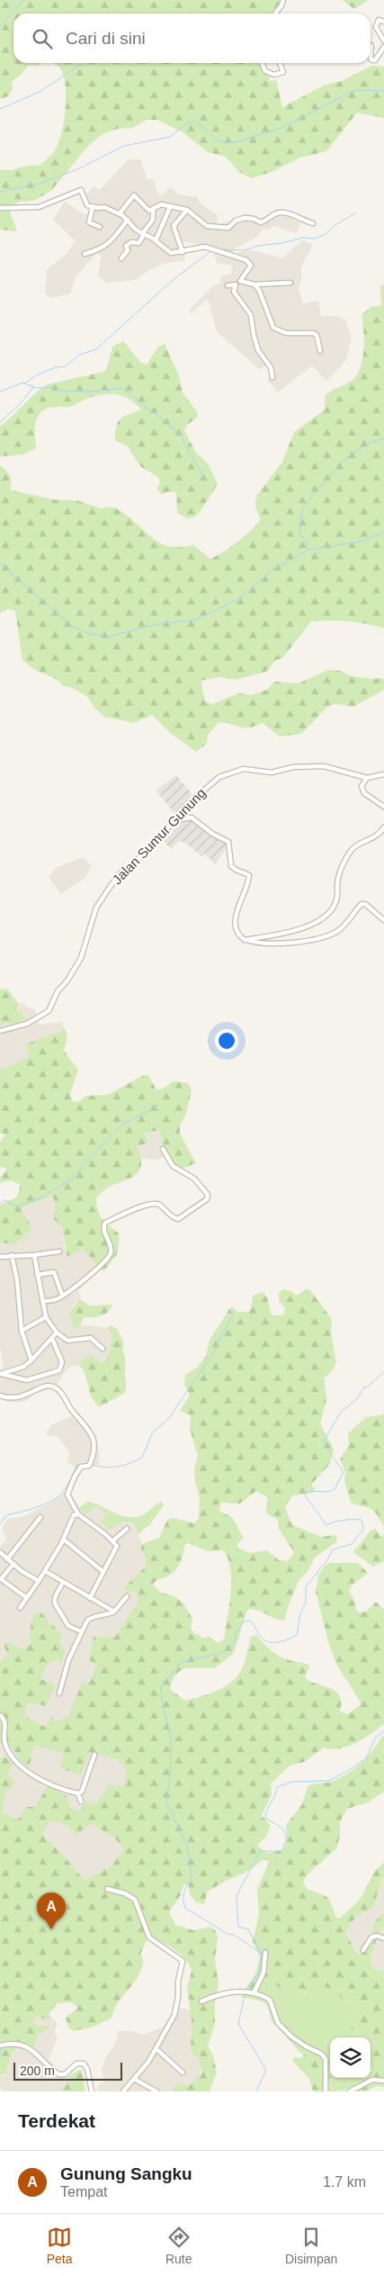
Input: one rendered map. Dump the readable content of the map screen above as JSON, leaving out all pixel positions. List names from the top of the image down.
{
  "streets": {
    "street": ["Jalan Sumur Gunung"]
  },
  "scale_bar": "200 m",
  "page": {
    "search": "Cari di sini",
    "pins": "A",
    "scale": "200 m",
    "heading": "Terdekat",
    "list": [
      {
        "mark": "A",
        "name": "Gunung Sangku",
        "note": "Tempat",
        "value": "1.7 km"
      }
    ],
    "nav": ["Peta", "Rute", "Disimpan"]
  }
}
